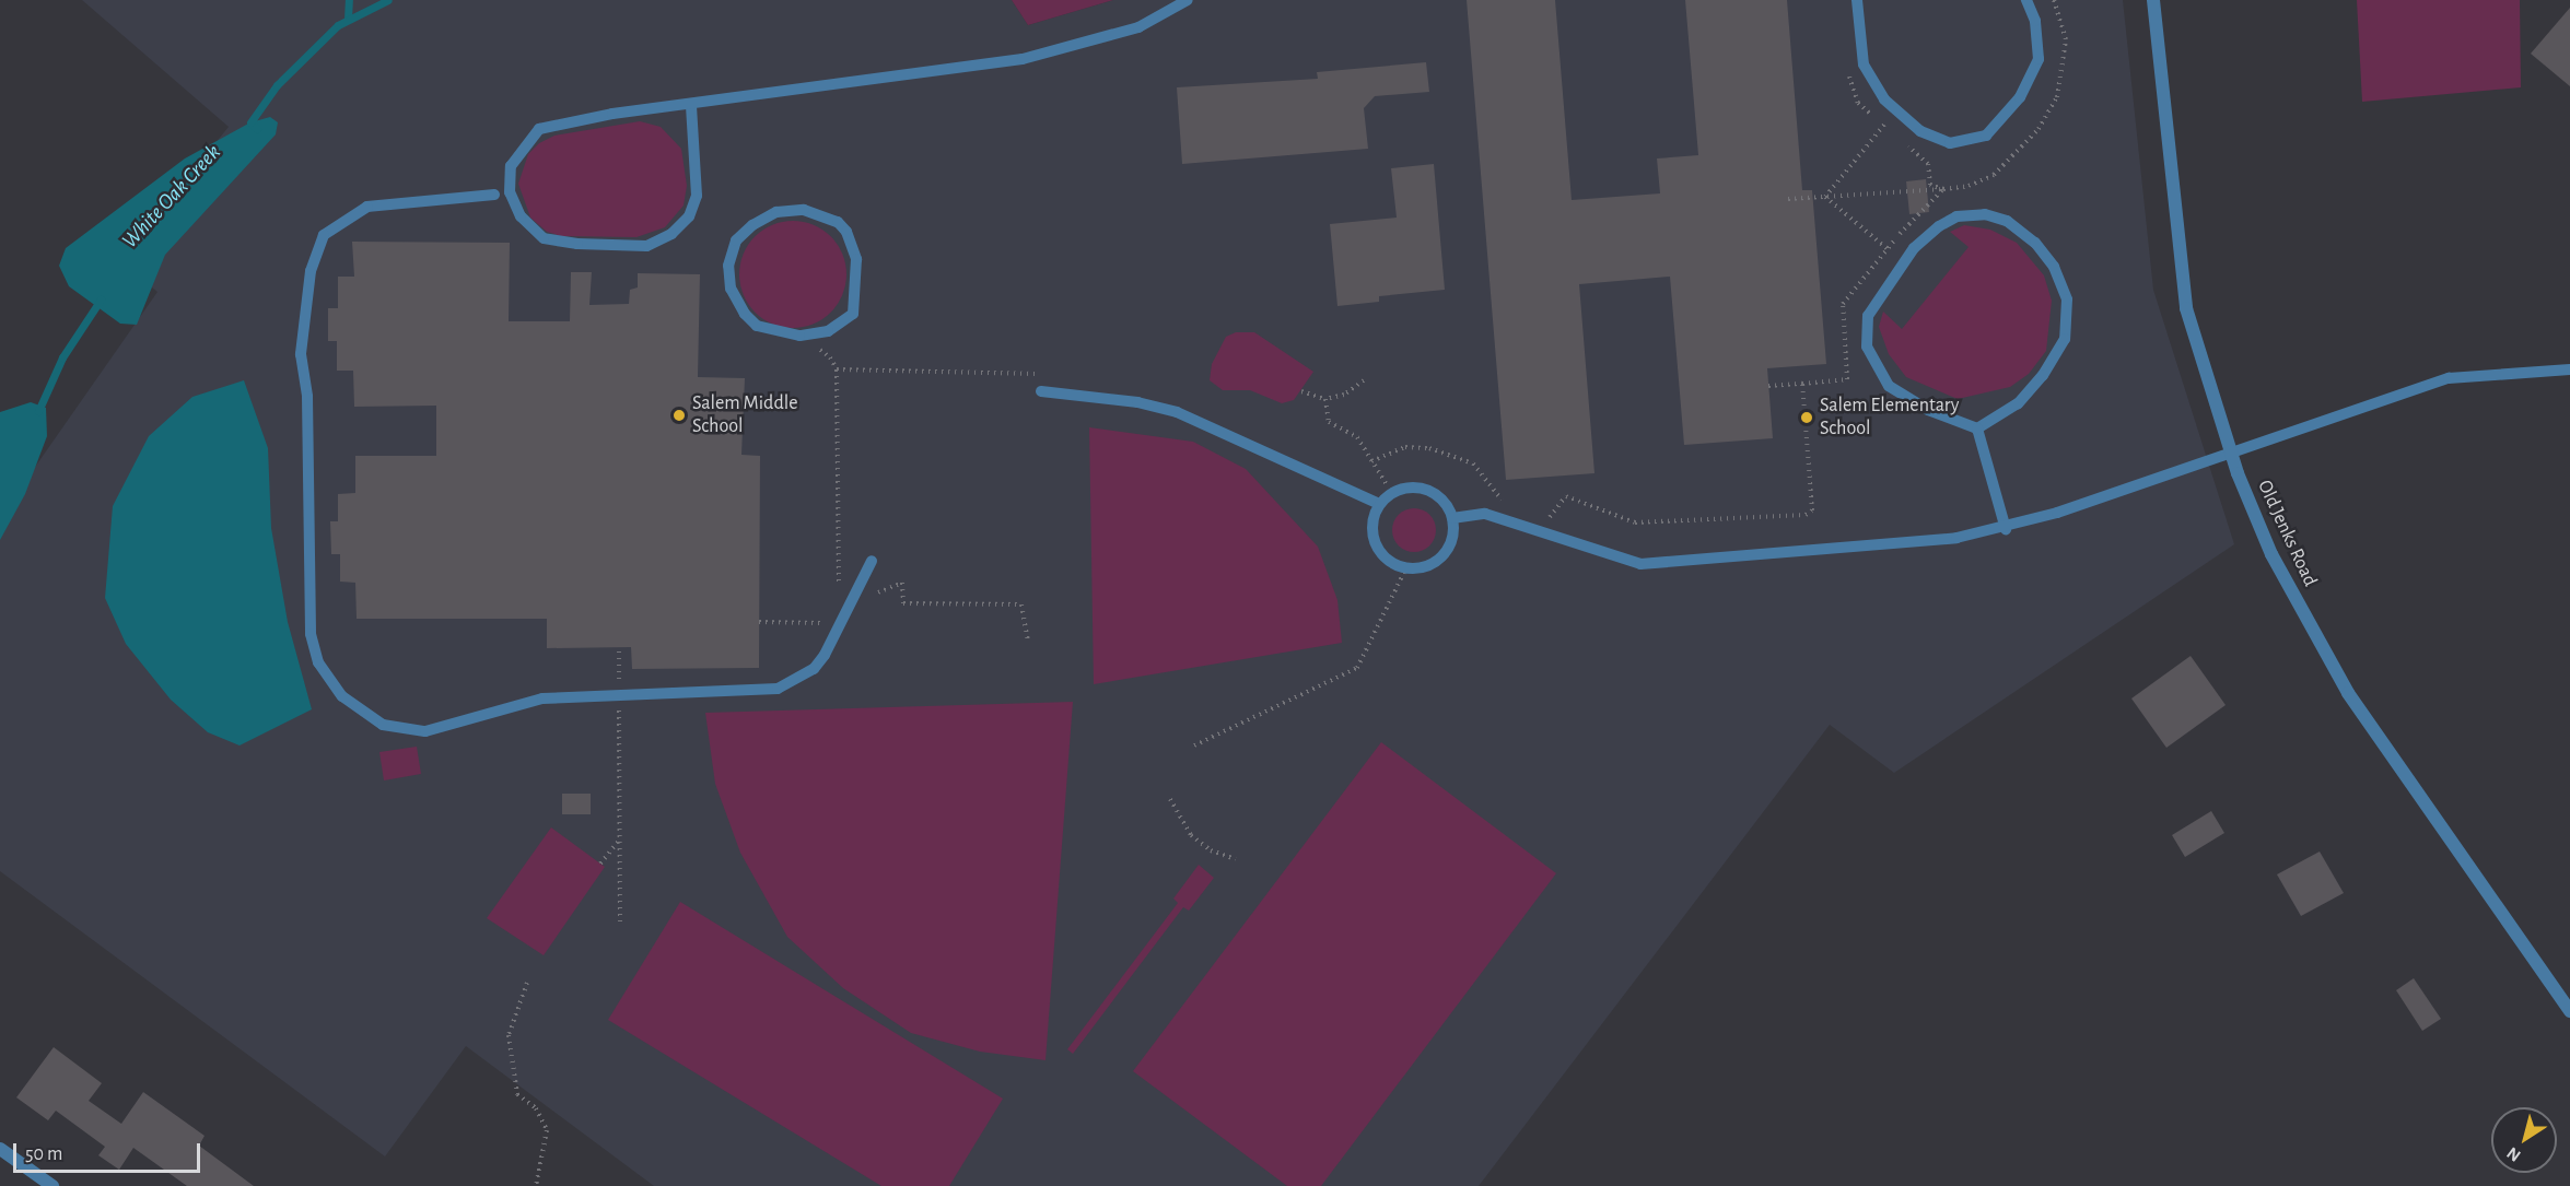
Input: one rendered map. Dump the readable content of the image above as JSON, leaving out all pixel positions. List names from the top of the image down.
{
  "streets": {
    "street": ["Old Jenks Road"]
  },
  "water": ["White Oak Creek"],
  "places": ["Salem Middle School", "Salem Elementary School"],
  "scale_bar": "50 m",
  "north": "bottom left"
}
